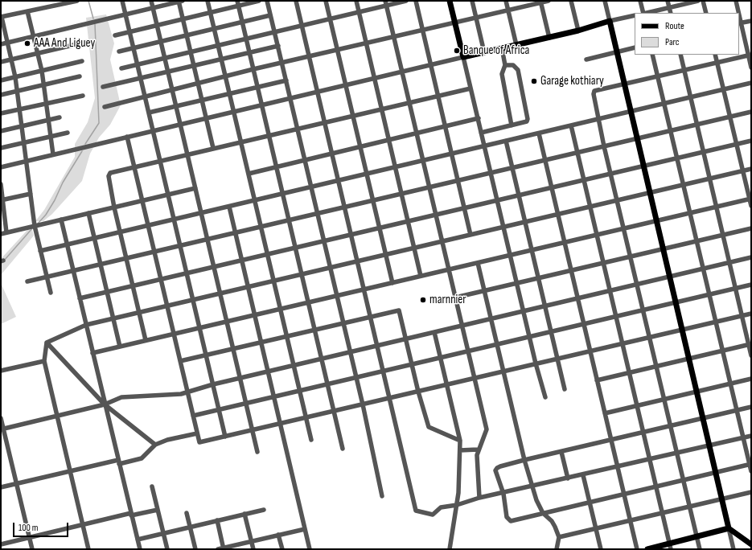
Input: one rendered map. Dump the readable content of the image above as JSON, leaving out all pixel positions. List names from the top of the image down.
{
  "places": [
    "AAA And Liguey",
    "Banque of Africa",
    "Garage kothiary",
    "marnnier"
  ],
  "legend": ["Route", "Parc"],
  "scale_bar": "100 m"
}
